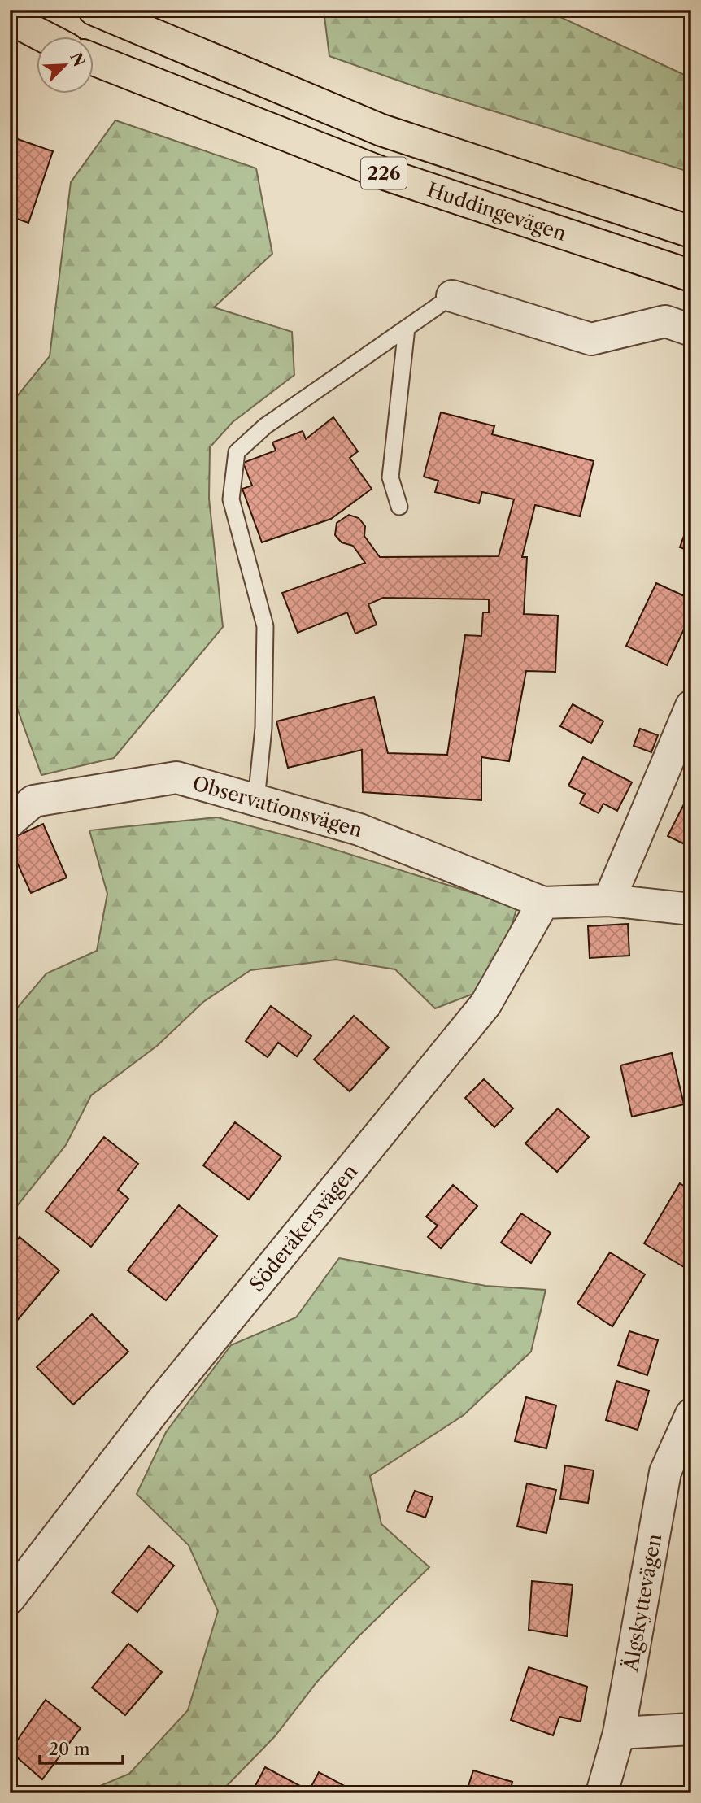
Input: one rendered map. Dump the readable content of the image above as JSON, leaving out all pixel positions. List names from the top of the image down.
{
  "streets": {
    "main road": ["226", "Huddingevägen"],
    "street": ["Observationsvägen", "Söderåkersvägen", "Älgskyttevägen"]
  },
  "crossings": [
    ["Observationsvägen", "Söderåkersvägen"]
  ],
  "scale_bar": "20 m",
  "north": "top right"
}
